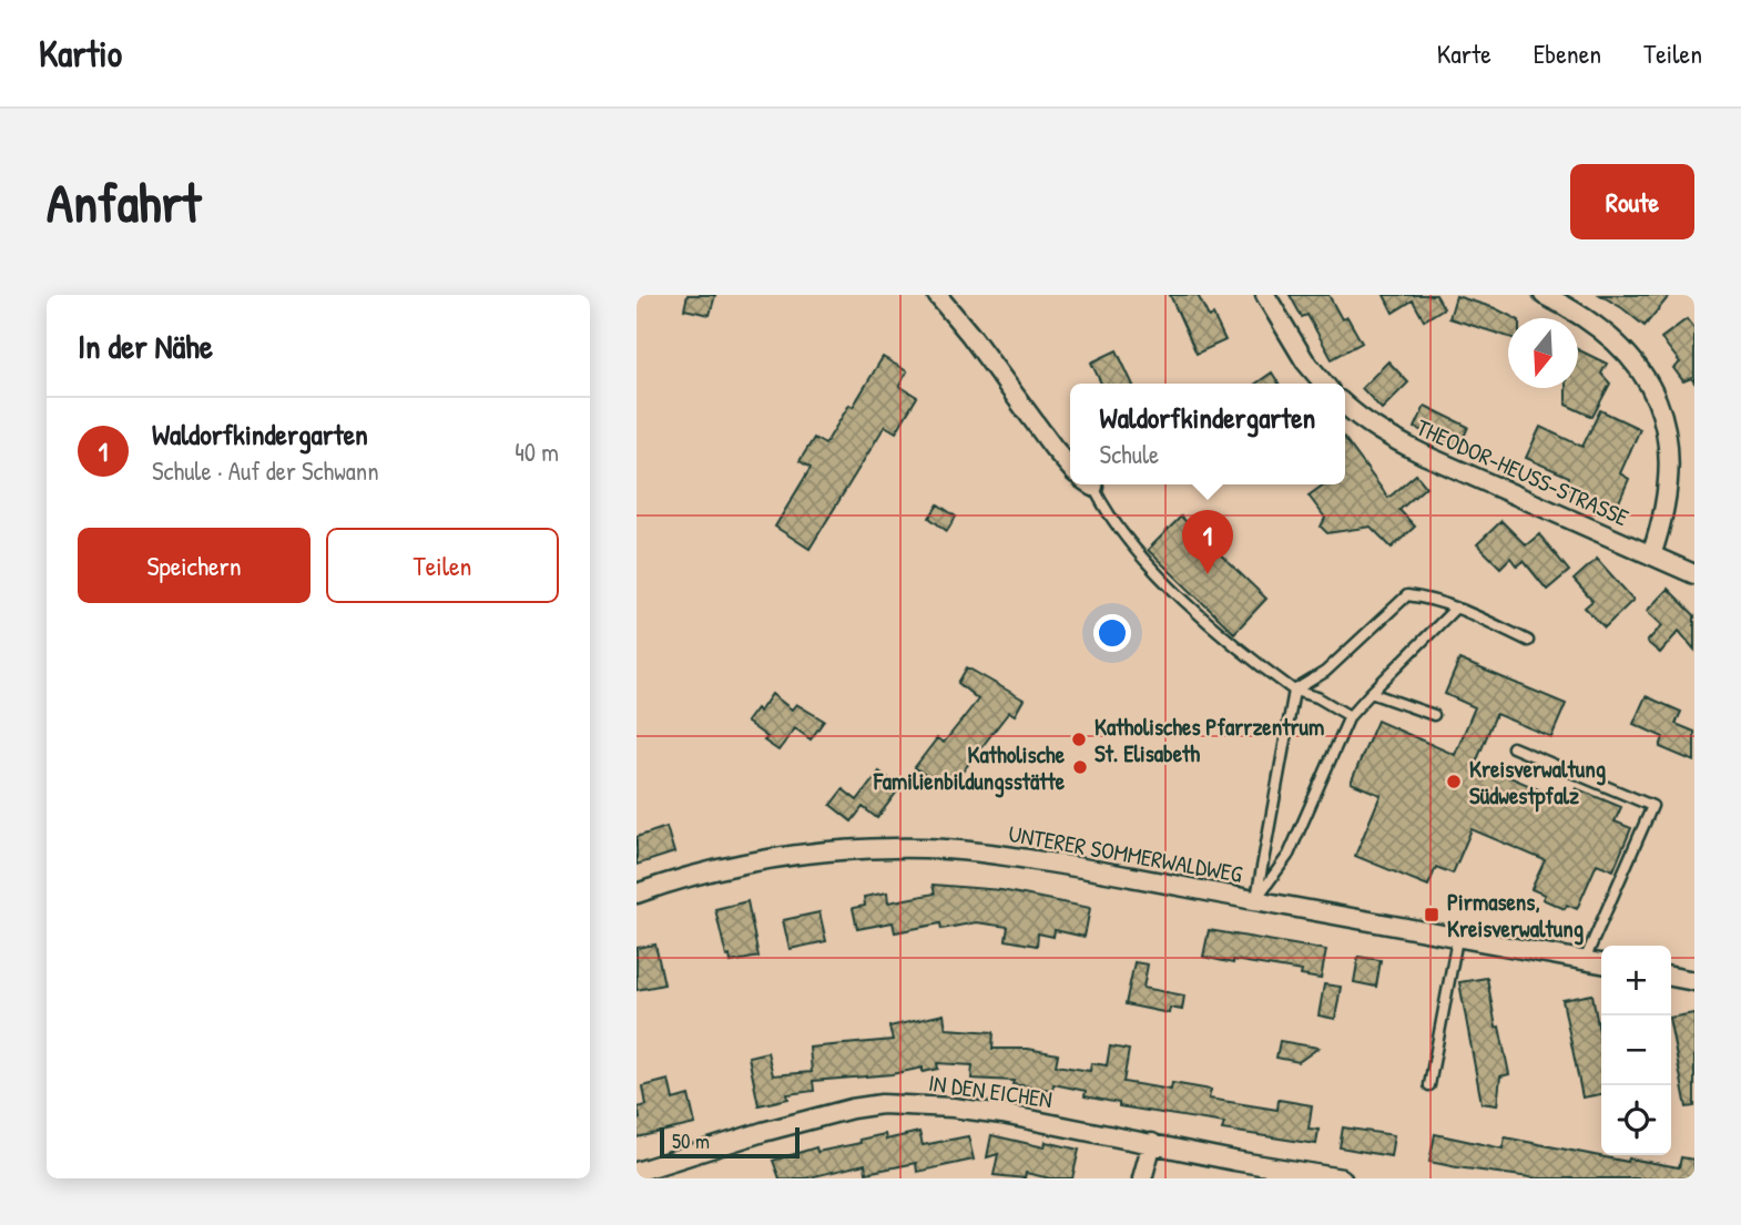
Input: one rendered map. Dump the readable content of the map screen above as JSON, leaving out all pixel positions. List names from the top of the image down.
{
  "streets": {
    "street": ["THEODOR-HEUSS-STRASSE", "UNTERER SOMMERWALDWEG", "IN DEN EICHEN"]
  },
  "places": {
    "other": ["Katholisches Pfarrzentrum St. Elisabeth", "Katholische Familienbildungsstätte", "Kreisverwaltung Südwestpfalz"],
    "transit": ["Pirmasens, Kreisverwaltung"]
  },
  "scale_bar": "50 m",
  "north": "bottom",
  "page": {
    "header": "Kartio",
    "nav": ["Karte", "Ebenen", "Teilen"],
    "buttons": [
      "Route",
      ["Speichern", "Teilen"]
    ],
    "title": "Anfahrt",
    "heading": "In der Nähe",
    "popup": ["Waldorfkindergarten", "Schule"],
    "list": [
      {
        "mark": "1",
        "name": "Waldorfkindergarten",
        "note": "Schule · Auf der Schwann",
        "value": "40 m"
      }
    ],
    "pins": "1",
    "map_buttons": ["+", "−"],
    "scale": "50 m"
  }
}
